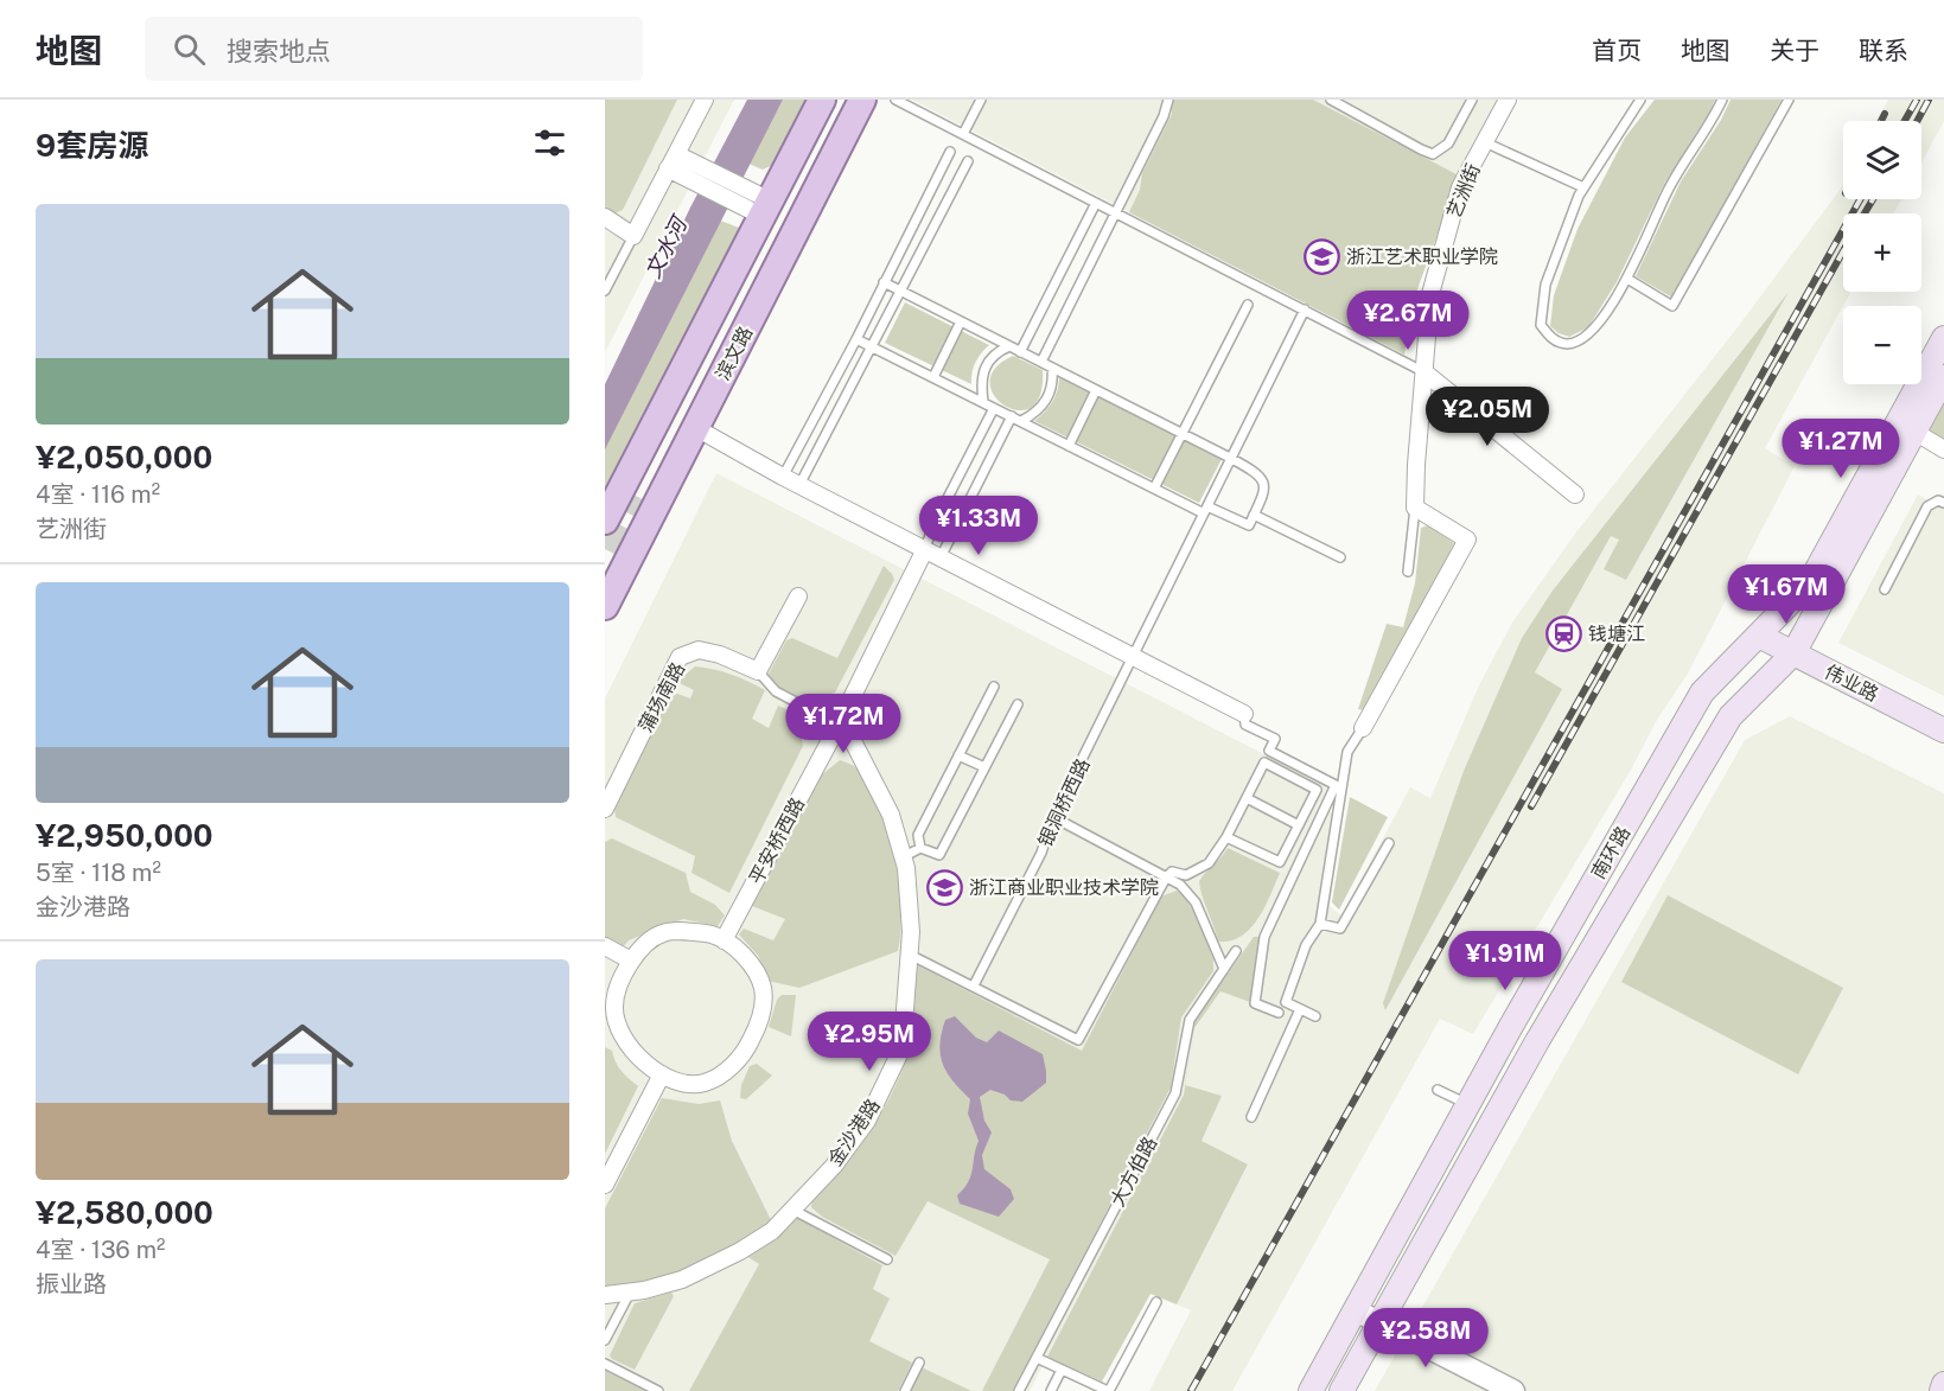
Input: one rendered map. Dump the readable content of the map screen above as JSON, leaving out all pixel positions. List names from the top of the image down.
{
  "streets": {
    "main road": ["滨文路", "伟业路", "南环路"],
    "street": [
      "艺洲街",
      "蒲场南路",
      "平安桥西路",
      "金沙港路"
    ],
    "lane": ["银洞桥西路", "大方伯路"]
  },
  "crossings": [
    ["伟业路", "南环路"],
    ["平安桥西路", "金沙港路"]
  ],
  "water": ["文水河"],
  "places": {
    "school or university": ["浙江艺术职业学院", "浙江商业职业技术学院"],
    "station": ["钱塘江"]
  },
  "page": {
    "header": "地图",
    "search": "搜索地点",
    "nav": [
      "首页",
      "地图",
      "关于",
      "联系"
    ],
    "heading": "9套房源",
    "map_buttons": ["+", "−"],
    "list": [
      {
        "name": "¥2,050,000",
        "note": "4室 · 116 m² · 艺洲街"
      },
      {
        "name": "¥2,950,000",
        "note": "5室 · 118 m² · 金沙港路"
      },
      {
        "name": "¥2,580,000",
        "note": "4室 · 136 m² · 振业路"
      }
    ],
    "price": [
      "¥2.67M",
      "¥2.05M",
      "¥1.27M",
      "¥1.33M",
      "¥1.67M",
      "¥1.72M",
      "¥1.91M",
      "¥2.95M",
      "¥2.58M"
    ]
  }
}
